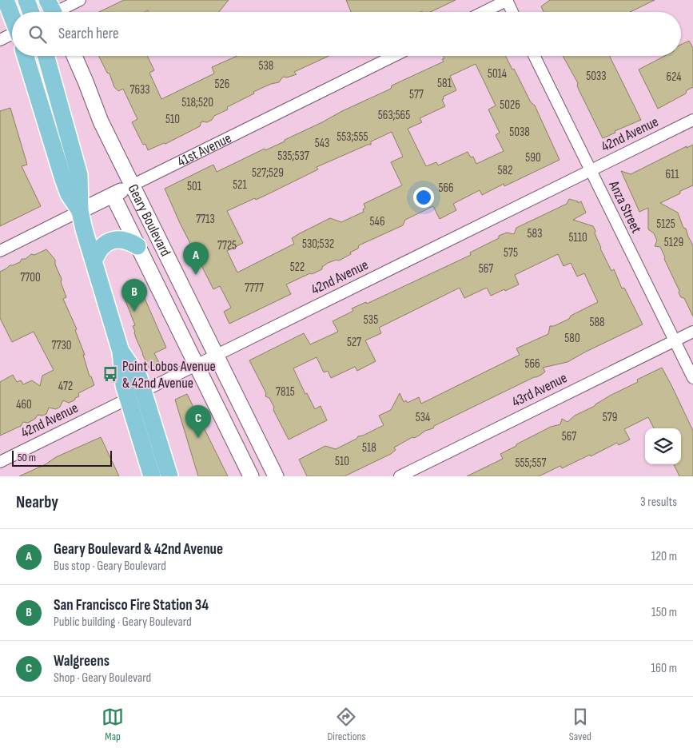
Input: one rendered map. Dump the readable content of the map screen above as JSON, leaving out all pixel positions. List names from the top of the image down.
{
  "streets": {
    "street": [
      "42nd Avenue",
      "41st Avenue",
      "Anza Street",
      "Geary Boulevard",
      "43rd Avenue"
    ]
  },
  "crossings": [
    ["42nd Avenue", "Anza Street"],
    ["42nd Avenue", "Geary Boulevard"],
    ["41st Avenue", "Geary Boulevard"],
    ["Anza Street", "43rd Avenue"]
  ],
  "places": {
    "bus stop": ["Point Lobos Avenue & 42nd Avenue"]
  },
  "house_numbers": [
    "538",
    "5014",
    "5033",
    "624",
    "581",
    "526",
    "7633",
    "577",
    "518;520",
    "5026",
    "563;565",
    "510",
    "5038",
    "553;555",
    "543",
    "535;537",
    "590",
    "582",
    "527;529",
    "611",
    "521",
    "501",
    "566",
    "7713",
    "546",
    "5125",
    "583",
    "5110",
    "5129",
    "530;532",
    "7725",
    "575",
    "522",
    "567",
    "7700",
    "7777",
    "535",
    "588",
    "580",
    "527",
    "7730",
    "566",
    "472",
    "7815",
    "460",
    "534",
    "579",
    "567",
    "518",
    "510",
    "555;557"
  ],
  "scale_bar": "50 m",
  "page": {
    "search": "Search here",
    "pins": ["A", "B", "C"],
    "scale": "50 m",
    "heading": ["Nearby", "3 results"],
    "list": [
      {
        "mark": "A",
        "name": "Geary Boulevard & 42nd Avenue",
        "note": "Bus stop · Geary Boulevard",
        "value": "120 m"
      },
      {
        "mark": "B",
        "name": "San Francisco Fire Station 34",
        "note": "Public building · Geary Boulevard",
        "value": "150 m"
      },
      {
        "mark": "C",
        "name": "Walgreens",
        "note": "Shop · Geary Boulevard",
        "value": "160 m"
      }
    ],
    "nav": ["Map", "Directions", "Saved"]
  }
}
